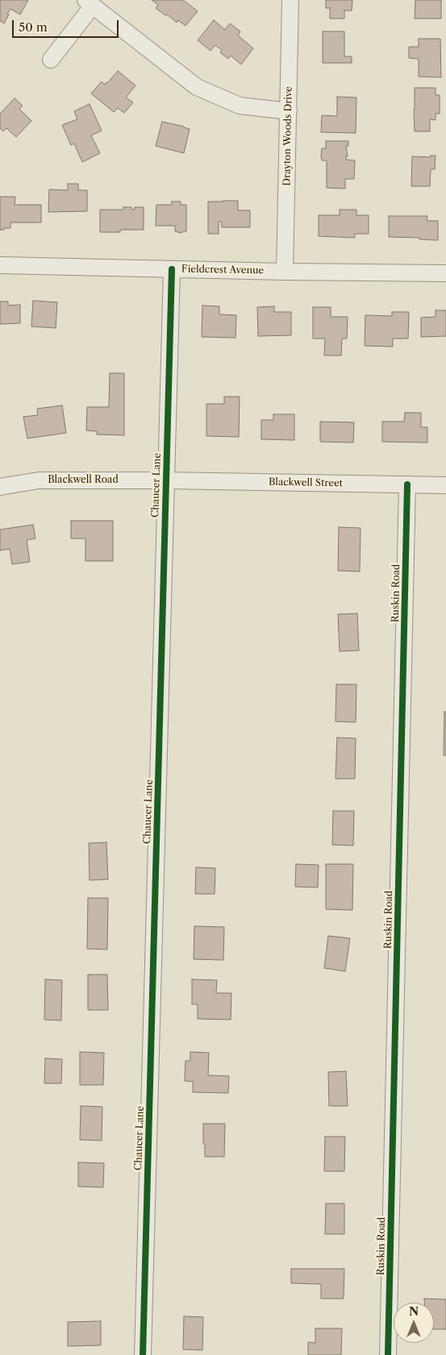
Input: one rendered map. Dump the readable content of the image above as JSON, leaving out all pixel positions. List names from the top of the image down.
{
  "streets": {
    "street": [
      "Drayton Woods Drive",
      "Fieldcrest Avenue",
      "Blackwell Road",
      "Blackwell Street",
      "Chaucer Lane",
      "Ruskin Road"
    ]
  },
  "crossings": [
    ["Drayton Woods Drive", "Fieldcrest Avenue"],
    ["Fieldcrest Avenue", "Chaucer Lane"],
    ["Blackwell Road", "Blackwell Street"],
    ["Blackwell Road", "Chaucer Lane"],
    ["Blackwell Street", "Chaucer Lane"],
    ["Blackwell Street", "Ruskin Road"]
  ],
  "scale_bar": "50 m",
  "north": "top"
}
